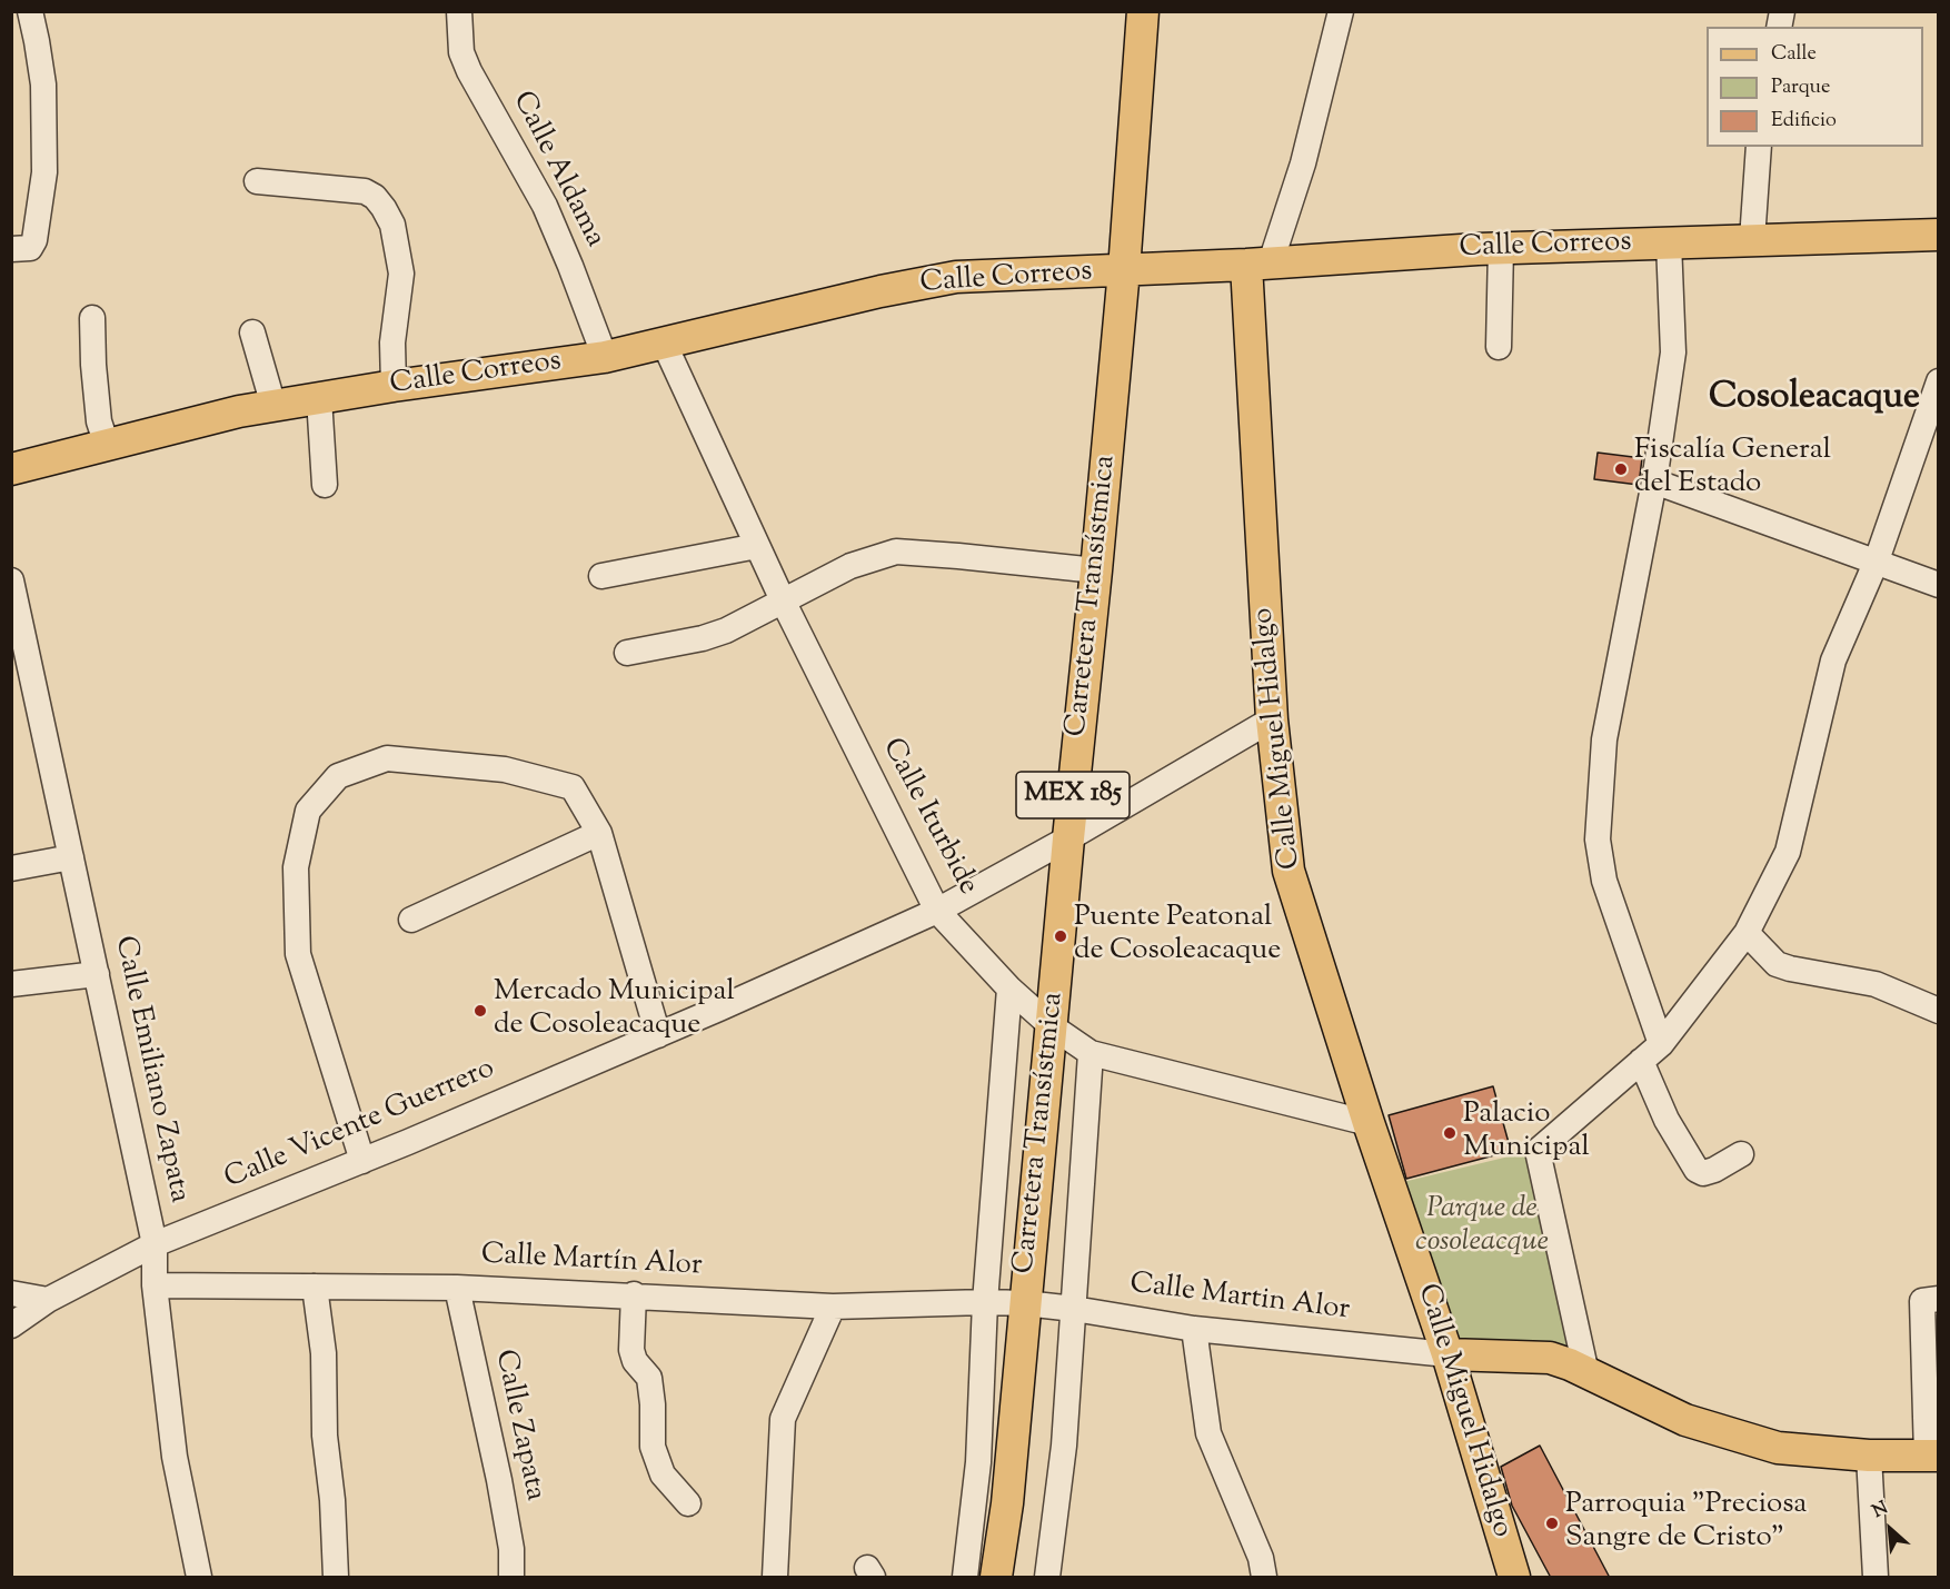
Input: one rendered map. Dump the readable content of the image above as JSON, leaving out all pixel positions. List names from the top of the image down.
{
  "streets": {
    "main road": [
      "Calle Correos",
      "Carretera Transístmica",
      "Calle Miguel Hidalgo",
      "MEX 185"
    ],
    "street": [
      "Calle Aldama",
      "Calle Iturbide",
      "Calle Emiliano Zapata",
      "Calle Vicente Guerrero",
      "Calle Martín Alor",
      "Calle Martin Alor",
      "Calle Zapata"
    ]
  },
  "crossings": [
    ["Calle Aldama", "Calle Correos"],
    ["Calle Correos", "Carretera Transístmica"],
    ["Calle Correos", "Calle Miguel Hidalgo"],
    ["Calle Correos", "Calle Iturbide"],
    ["Carretera Transístmica", "Calle Iturbide"],
    ["Carretera Transístmica", "Calle Vicente Guerrero"],
    ["Carretera Transístmica", "Calle Martín Alor"],
    ["Carretera Transístmica", "Calle Martin Alor"],
    ["Calle Miguel Hidalgo", "Calle Iturbide"],
    ["Calle Miguel Hidalgo", "Calle Vicente Guerrero"],
    ["Calle Miguel Hidalgo", "Calle Martin Alor"],
    ["Calle Iturbide", "Calle Vicente Guerrero"],
    ["Calle Emiliano Zapata", "Calle Vicente Guerrero"],
    ["Calle Emiliano Zapata", "Calle Martín Alor"],
    ["Calle Martín Alor", "Calle Martin Alor"],
    ["Calle Martín Alor", "Calle Zapata"]
  ],
  "districts": ["Cosoleacaque"],
  "parks": ["Parque de cosoleacque"],
  "places": [
    "Fiscalía General del Estado",
    "Puente Peatonal de Cosoleacaque",
    "Mercado Municipal de Cosoleacaque",
    "Palacio Municipal",
    "Parroquia \"Preciosa Sangre de Cristo\""
  ],
  "legend": ["Calle", "Parque", "Edificio"],
  "north": "top left"
}
